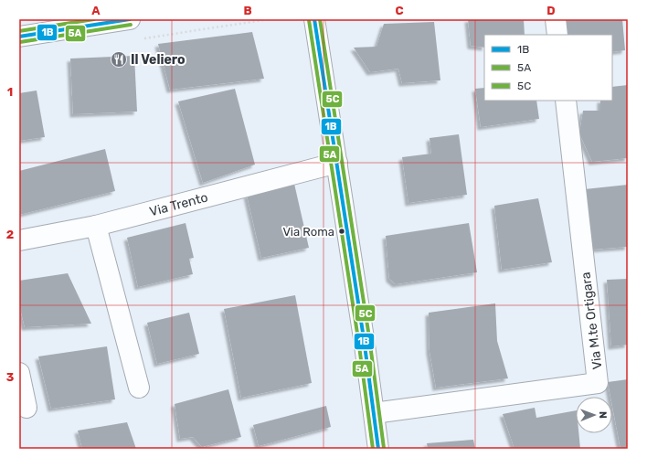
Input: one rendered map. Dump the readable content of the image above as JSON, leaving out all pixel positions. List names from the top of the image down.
{
  "streets": {
    "street": ["Via Trento", "Via M.te Ortigara"]
  },
  "places": {
    "restaurant": ["Il Veliero"],
    "other": ["Via Roma"]
  },
  "lines": ["transit line 1B", "transit line 5C", "transit line 5A"],
  "legend": ["1B", "5A", "5C"],
  "north": "right",
  "grid": {
    "columns": [
      "A",
      "B",
      "C",
      "D"
    ],
    "rows": ["1", "2", "3"]
  }
}
